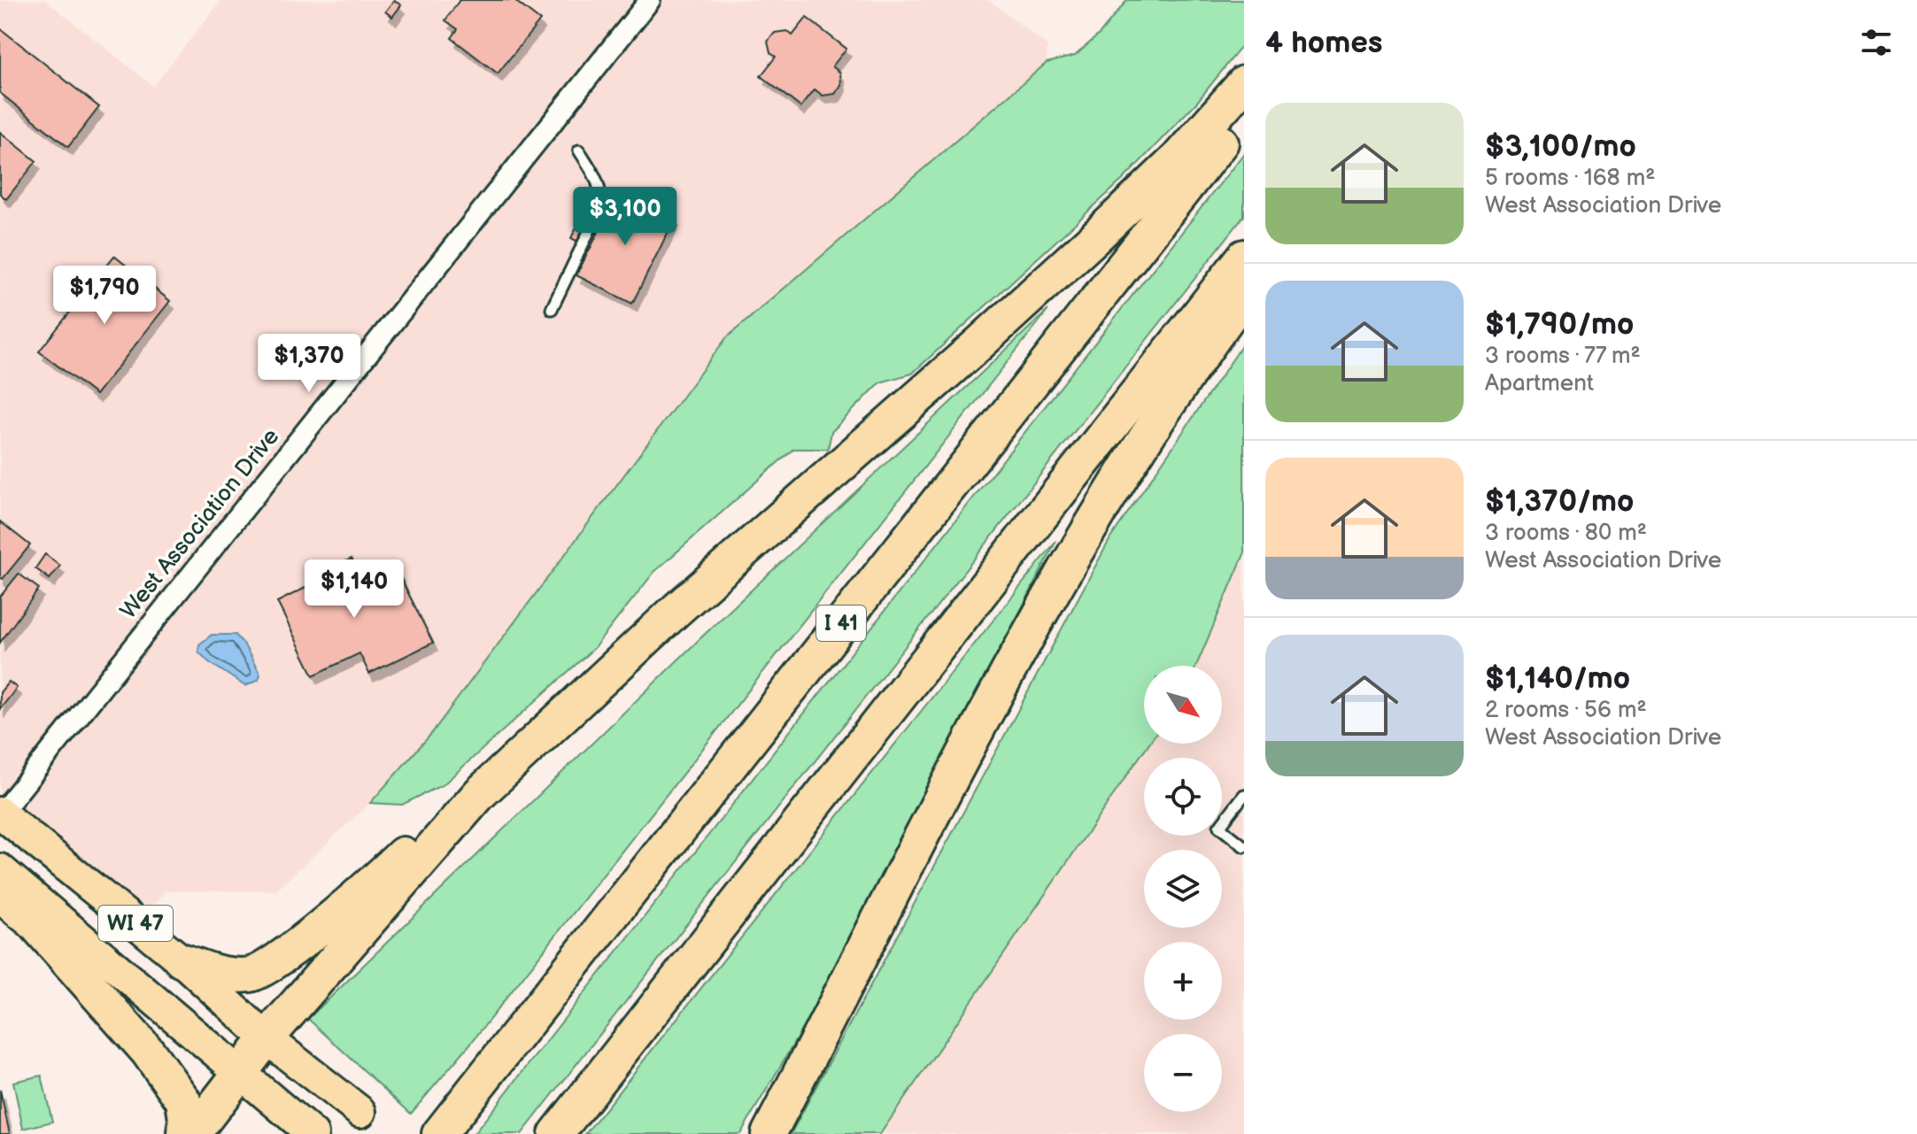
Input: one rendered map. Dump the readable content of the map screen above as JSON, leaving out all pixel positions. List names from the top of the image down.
{
  "streets": {
    "highway": ["I 41"],
    "main road": ["WI 47"],
    "street": ["West Association Drive"]
  },
  "crossings": [
    ["West Association Drive", "WI 47"]
  ],
  "north": "bottom right",
  "page": {
    "heading": "4 homes",
    "list": [
      {
        "name": "$3,100/mo",
        "note": "5 rooms · 168 m² · West Association Drive"
      },
      {
        "name": "$1,790/mo",
        "note": "3 rooms · 77 m² · Apartment"
      },
      {
        "name": "$1,370/mo",
        "note": "3 rooms · 80 m² · West Association Drive"
      },
      {
        "name": "$1,140/mo",
        "note": "2 rooms · 56 m² · West Association Drive"
      }
    ],
    "price": [
      "$3,100",
      "$1,790",
      "$1,370",
      "$1,140"
    ],
    "map_buttons": ["+", "−"]
  }
}
